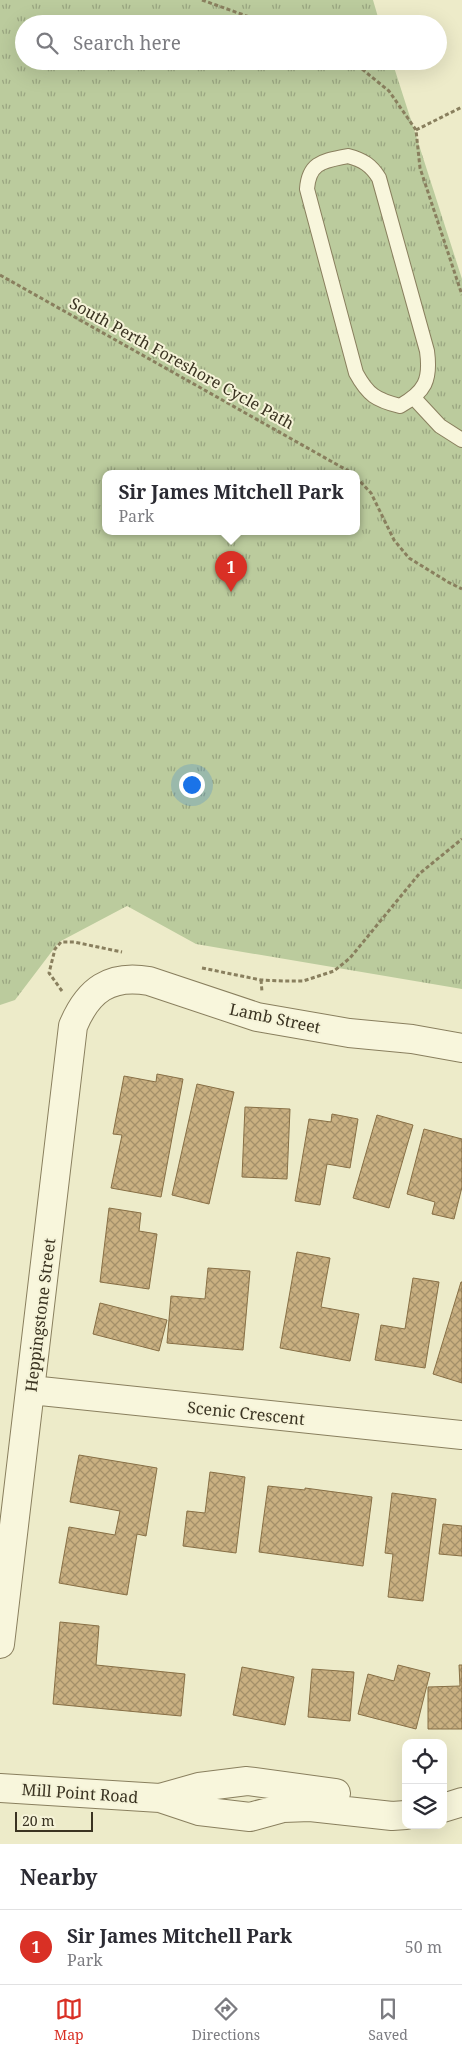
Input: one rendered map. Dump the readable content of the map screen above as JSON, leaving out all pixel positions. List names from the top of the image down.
{
  "streets": {
    "street": [
      "Lamb Street",
      "Heppingstone Street",
      "Scenic Crescent",
      "Mill Point Road"
    ],
    "path": ["South Perth Foreshore Cycle Path"]
  },
  "crossings": [
    ["Lamb Street", "Heppingstone Street"],
    ["Heppingstone Street", "Scenic Crescent"]
  ],
  "scale_bar": "20 m",
  "page": {
    "search": "Search here",
    "popup": ["Sir James Mitchell Park", "Park"],
    "pins": "1",
    "scale": "20 m",
    "heading": "Nearby",
    "list": [
      {
        "mark": "1",
        "name": "Sir James Mitchell Park",
        "note": "Park",
        "value": "50 m"
      }
    ],
    "nav": ["Map", "Directions", "Saved"]
  }
}
